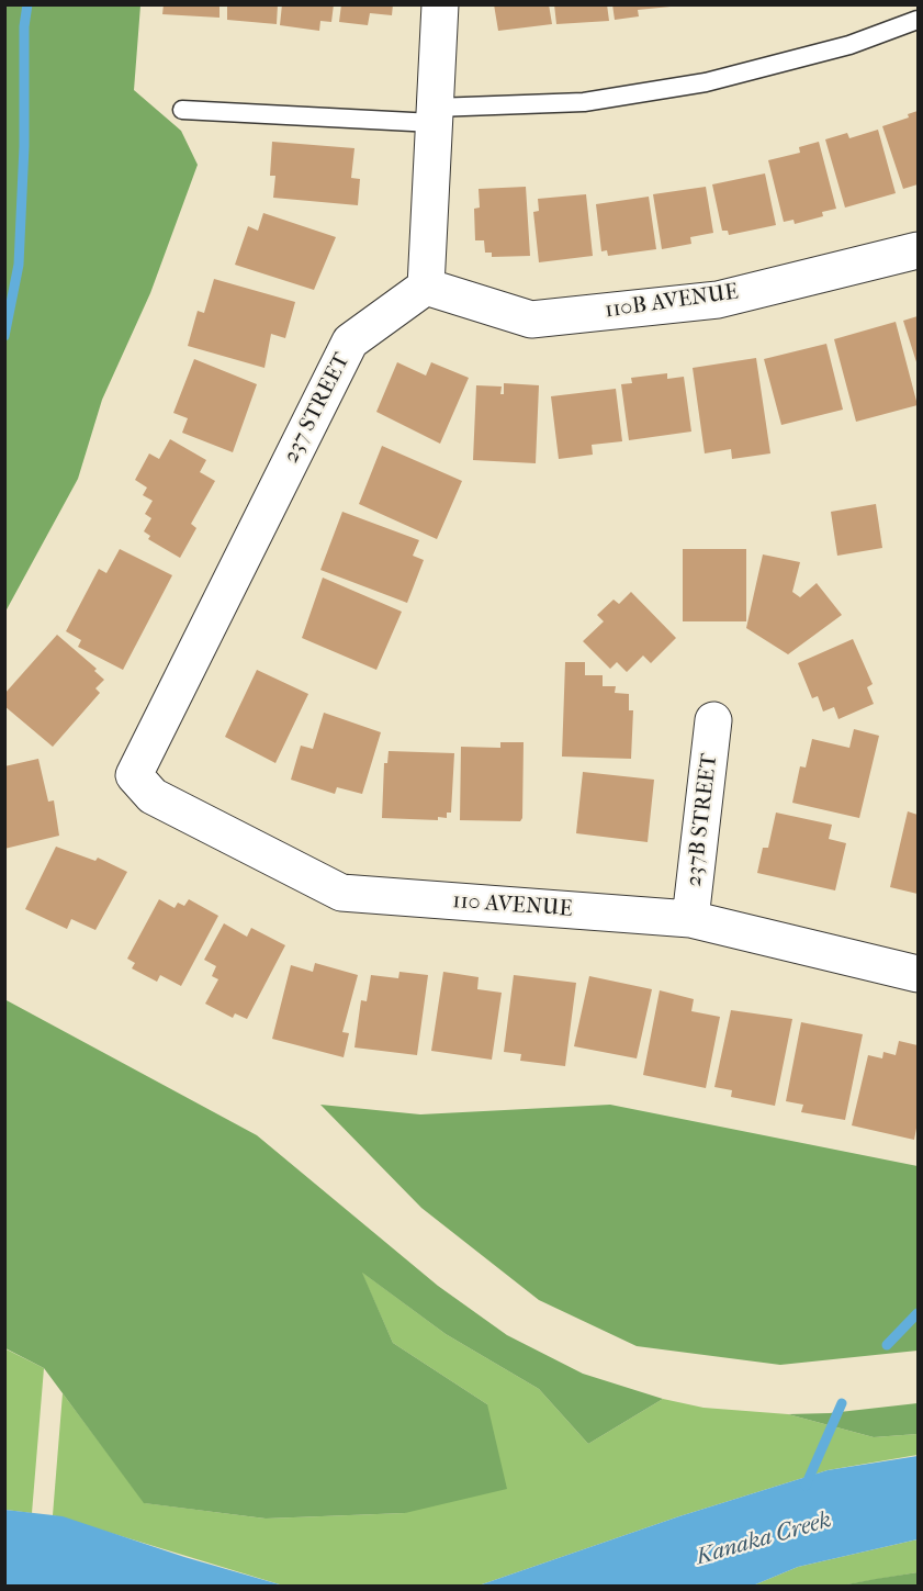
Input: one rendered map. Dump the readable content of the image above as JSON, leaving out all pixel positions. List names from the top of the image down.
{
  "streets": {
    "street": [
      "110B AVENUE",
      "237 STREET",
      "237B STREET",
      "110 AVENUE"
    ]
  },
  "crossings": [
    ["110B AVENUE", "237 STREET"],
    ["237 STREET", "110 AVENUE"],
    ["237B STREET", "110 AVENUE"]
  ],
  "water": ["Kanaka Creek"]
}
